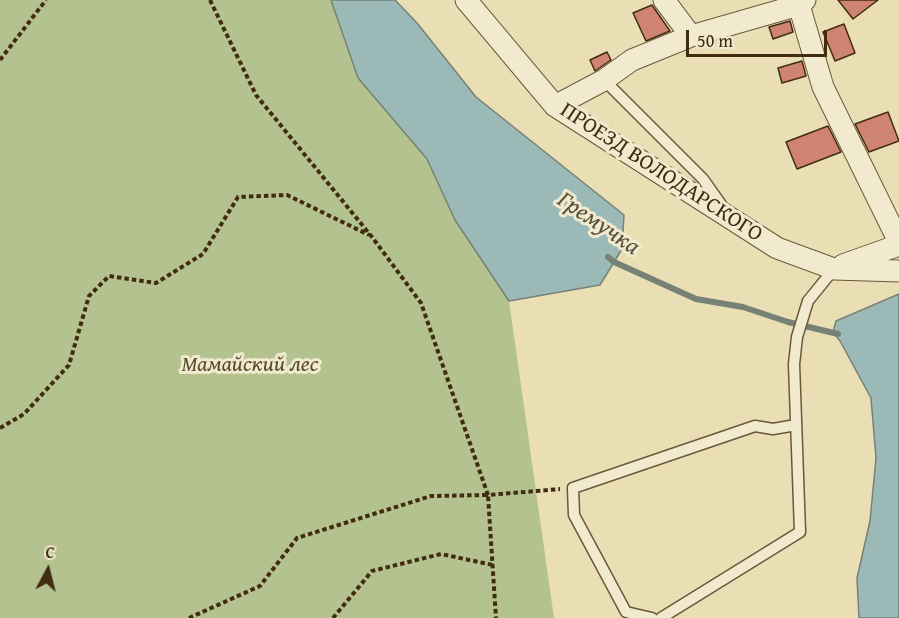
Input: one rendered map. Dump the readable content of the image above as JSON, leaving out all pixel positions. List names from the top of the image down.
{
  "streets": {
    "street": ["ПРОЕЗД ВОЛОДАРСКОГО"]
  },
  "water": ["Гремучка"],
  "parks": ["Мамайский лес"],
  "scale_bar": "50 m",
  "north": "top"
}
